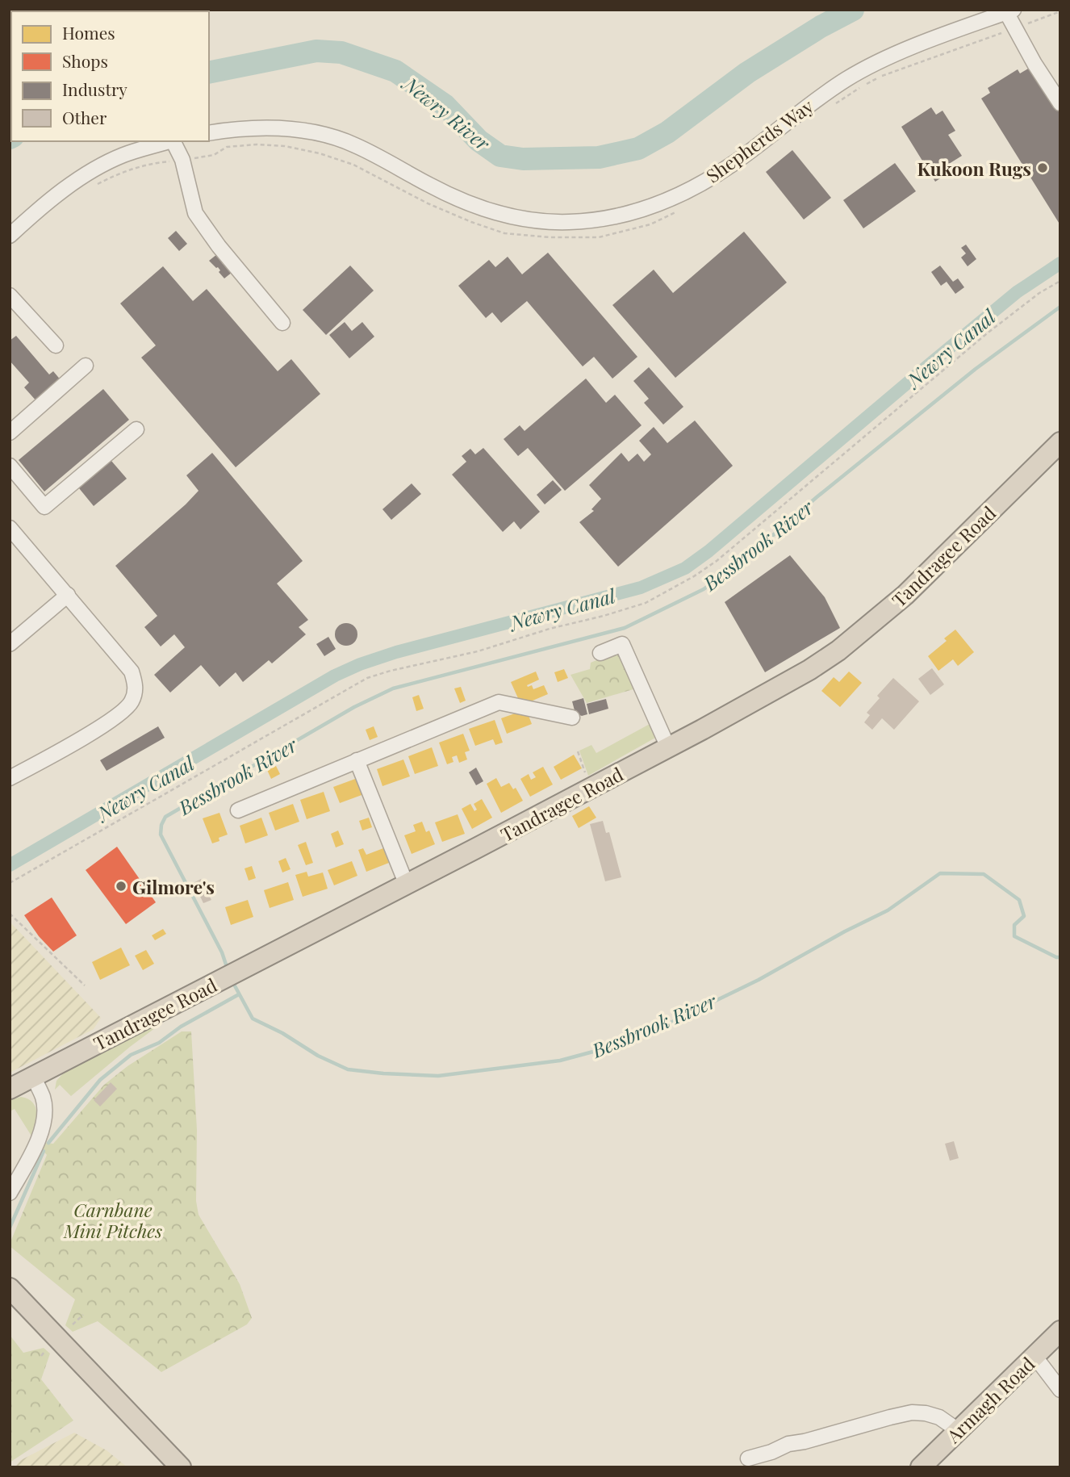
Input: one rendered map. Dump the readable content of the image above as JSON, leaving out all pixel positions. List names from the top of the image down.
{
  "streets": {
    "highway": ["Tandragee Road", "Armagh Road"],
    "street": ["Shepherds Way"]
  },
  "water": ["Newry River", "Newry Canal", "Bessbrook River"],
  "parks": ["Carnbane Mini Pitches"],
  "places": ["Kukoon Rugs", "Gilmore's"],
  "legend": [
    "Homes",
    "Shops",
    "Industry",
    "Other"
  ]
}
